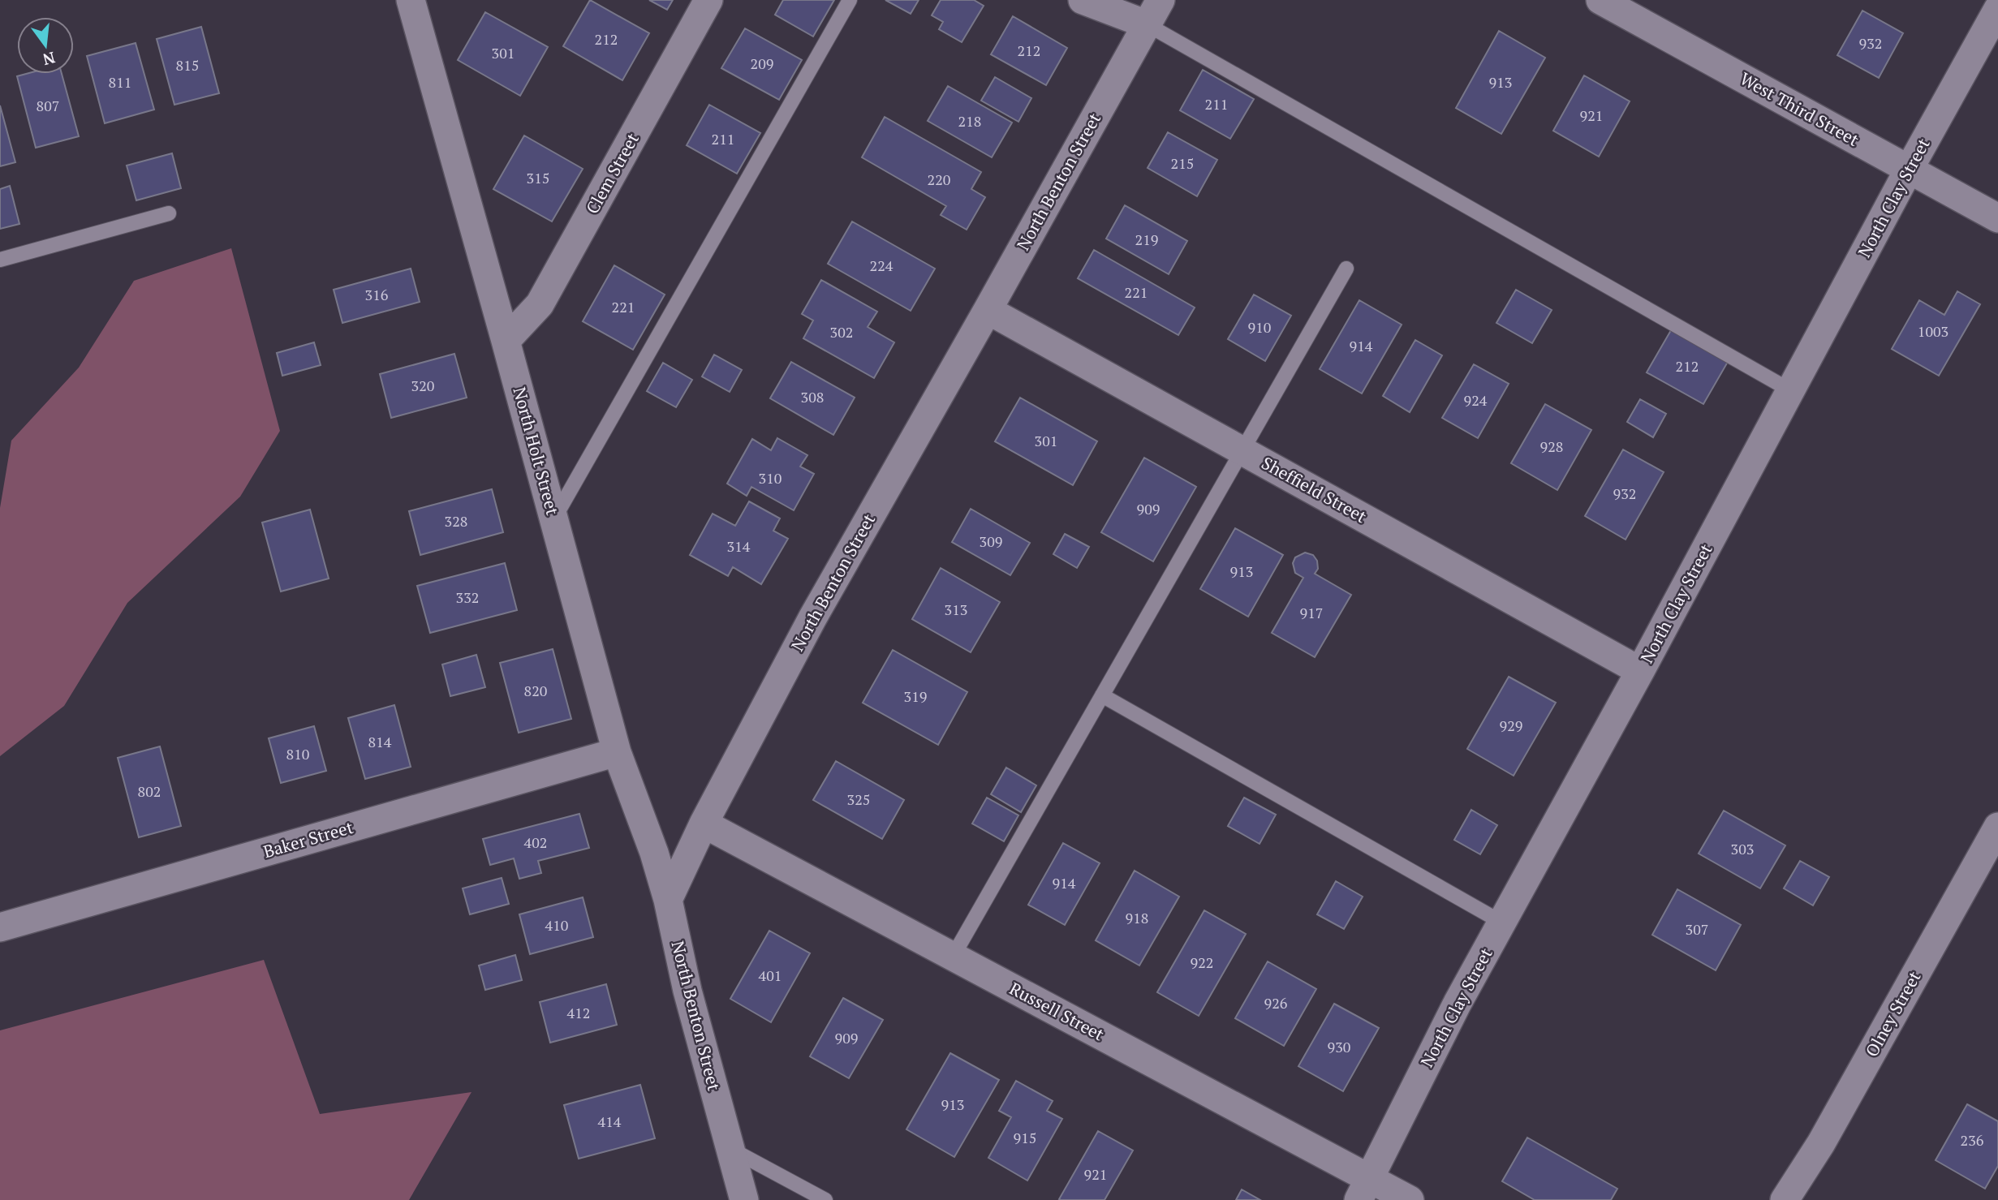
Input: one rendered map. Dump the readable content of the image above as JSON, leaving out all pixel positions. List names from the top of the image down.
{
  "streets": {
    "street": [
      "West Third Street",
      "Clem Street",
      "North Benton Street",
      "North Clay Street",
      "North Holt Street",
      "Sheffield Street",
      "Baker Street",
      "Russell Street",
      "Olney Street"
    ]
  },
  "crossings": [
    ["West Third Street", "North Clay Street"],
    ["Clem Street", "North Holt Street"],
    ["North Benton Street", "North Holt Street"],
    ["North Benton Street", "Sheffield Street"],
    ["North Benton Street", "Russell Street"],
    ["North Clay Street", "Sheffield Street"],
    ["North Clay Street", "Russell Street"],
    ["North Holt Street", "Baker Street"]
  ],
  "house_numbers": [
    "212",
    "932",
    "212",
    "301",
    "209",
    "815",
    "811",
    "913",
    "211",
    "807",
    "921",
    "218",
    "211",
    "215",
    "315",
    "220",
    "219",
    "224",
    "221",
    "316",
    "221",
    "910",
    "1003",
    "302",
    "914",
    "212",
    "320",
    "308",
    "924",
    "301",
    "928",
    "310",
    "932",
    "909",
    "328",
    "309",
    "314",
    "913",
    "332",
    "313",
    "917",
    "820",
    "319",
    "929",
    "814",
    "810",
    "802",
    "325",
    "402",
    "303",
    "914",
    "918",
    "410",
    "307",
    "922",
    "401",
    "926",
    "412",
    "909",
    "930",
    "913",
    "414",
    "915",
    "236",
    "921"
  ],
  "north": "bottom"
}
